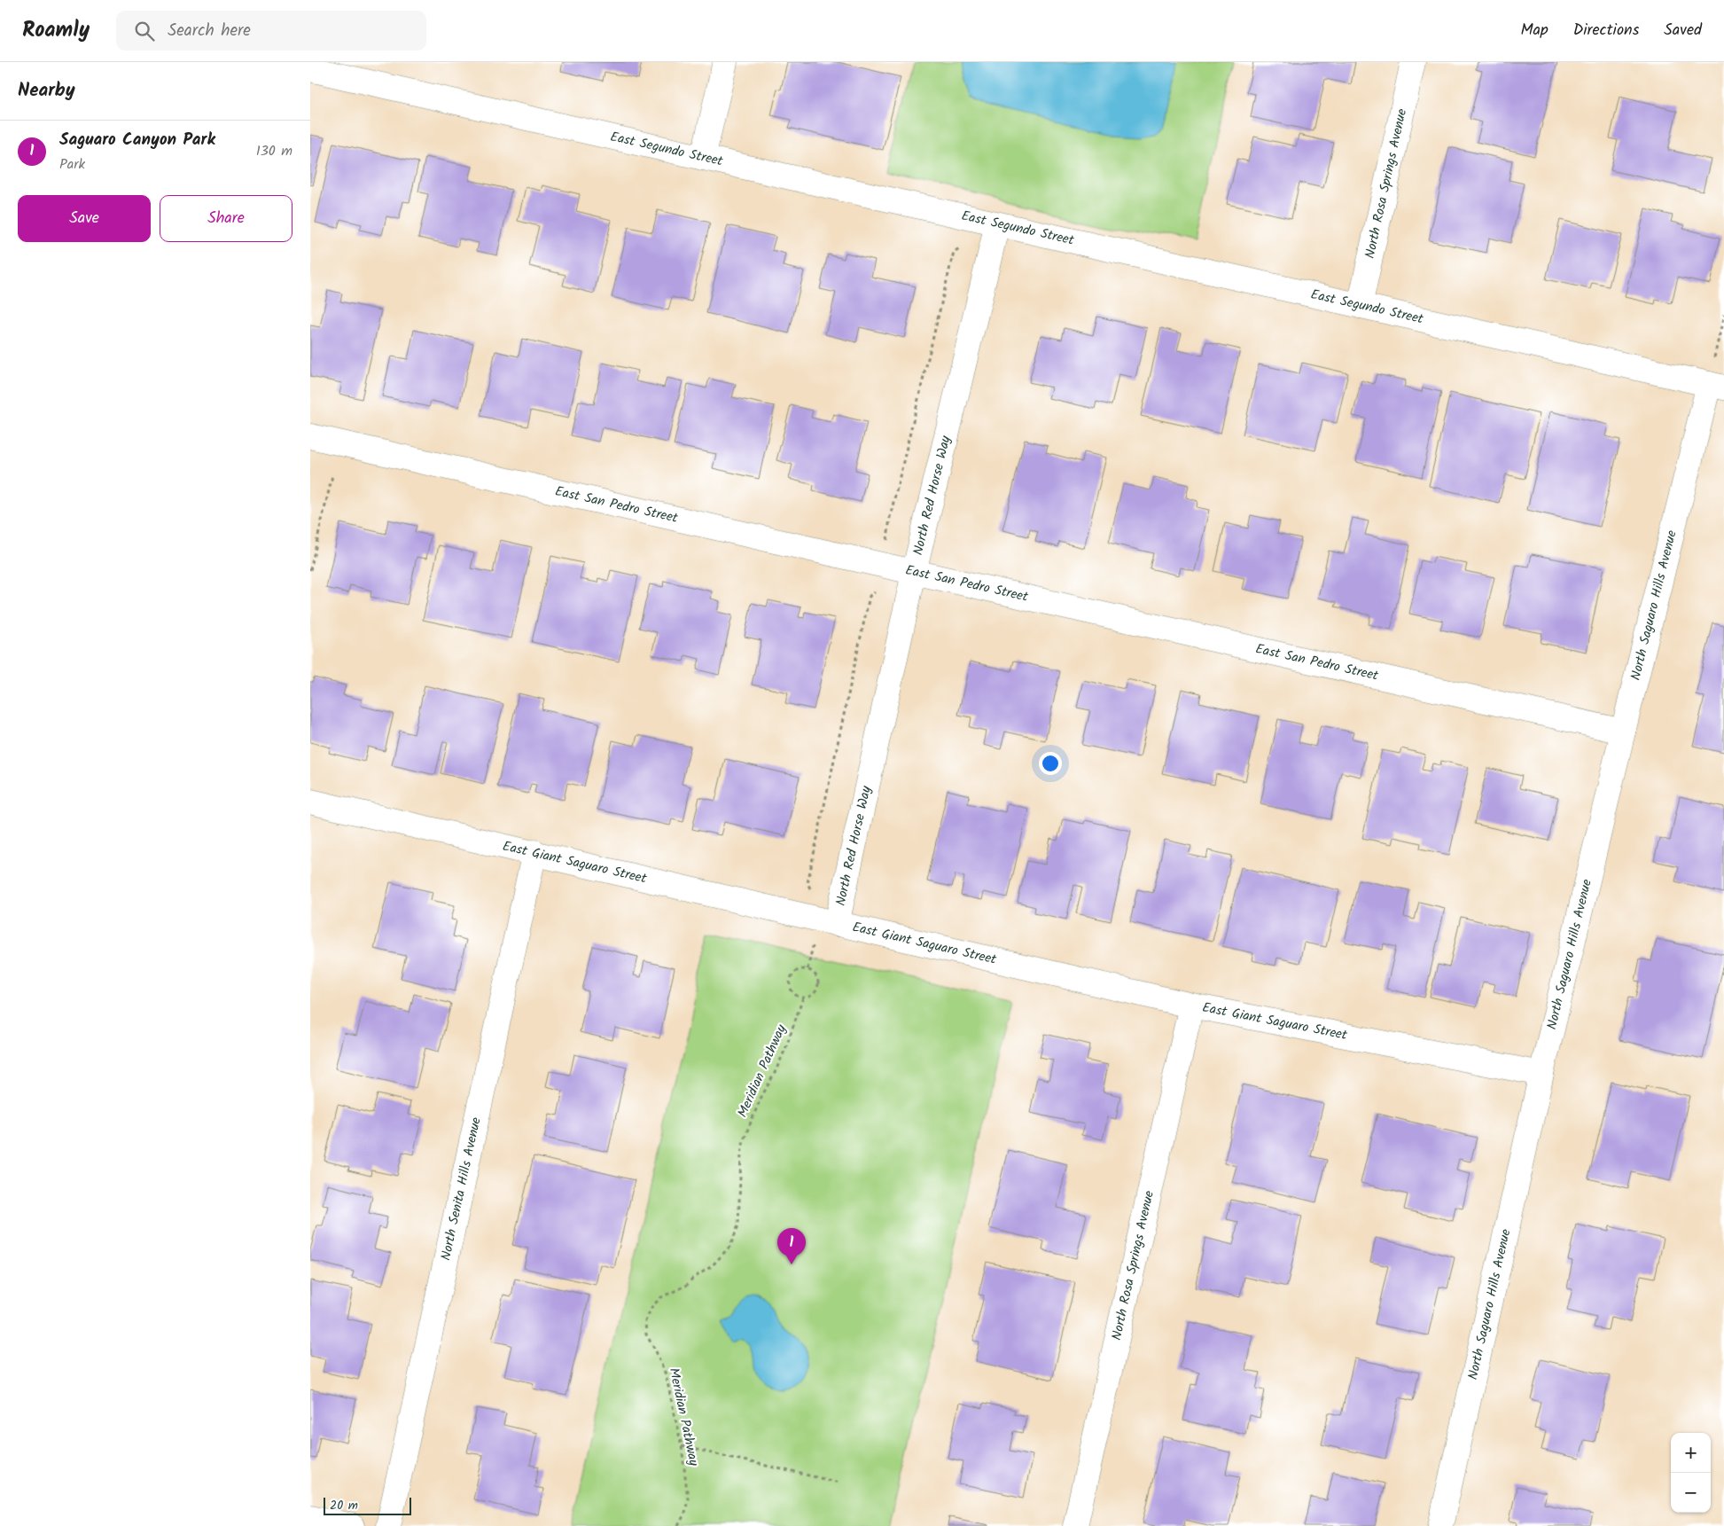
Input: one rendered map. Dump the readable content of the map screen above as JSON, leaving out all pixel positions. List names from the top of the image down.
{
  "streets": {
    "street": [
      "East Segundo Street",
      "North Rosa Springs Avenue",
      "North Red Horse Way",
      "East San Pedro Street",
      "North Saguaro Hills Avenue",
      "East Giant Saguaro Street",
      "North Senita Hills Avenue"
    ],
    "path": ["Meridian Pathway"]
  },
  "crossings": [
    ["East Segundo Street", "North Rosa Springs Avenue"],
    ["East Segundo Street", "North Red Horse Way"],
    ["East Segundo Street", "North Saguaro Hills Avenue"],
    ["North Rosa Springs Avenue", "East Giant Saguaro Street"],
    ["North Red Horse Way", "East San Pedro Street"],
    ["North Red Horse Way", "East Giant Saguaro Street"],
    ["East San Pedro Street", "North Saguaro Hills Avenue"],
    ["North Saguaro Hills Avenue", "East Giant Saguaro Street"],
    ["East Giant Saguaro Street", "North Senita Hills Avenue"]
  ],
  "scale_bar": "20 m",
  "page": {
    "header": "Roamly",
    "search": "Search here",
    "nav": ["Map", "Directions", "Saved"],
    "heading": "Nearby",
    "list": [
      {
        "mark": "1",
        "name": "Saguaro Canyon Park",
        "note": "Park",
        "value": "130 m"
      }
    ],
    "buttons": ["Save", "Share"],
    "pins": "1",
    "map_buttons": ["+", "−"],
    "scale": "20 m"
  }
}
